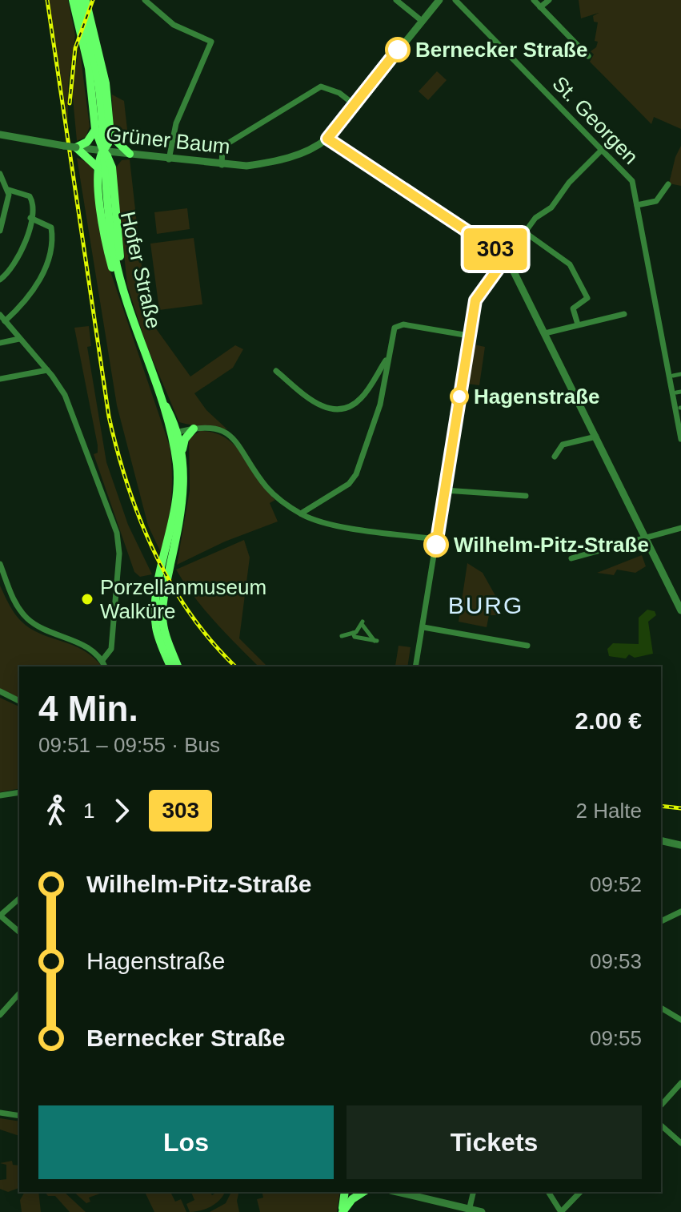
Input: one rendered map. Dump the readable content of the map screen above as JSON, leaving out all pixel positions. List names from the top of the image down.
{
  "streets": {
    "main road": ["Hofer Straße"],
    "street": ["St. Georgen", "Grüner Baum"]
  },
  "crossings": [
    ["Grüner Baum", "Hofer Straße"]
  ],
  "districts": ["BURG"],
  "places": [
    "Bernecker Straße",
    "Hagenstraße",
    "Wilhelm-Pitz-Straße",
    "Porzellanmuseum Walküre"
  ],
  "lines": ["bus line 303"],
  "page": {
    "on_map": "303",
    "heading": ["4 Min.", "09:51 – 09:55 · Bus", "2.00 €"],
    "legs": ["1", "303", "2 Halte"],
    "list": [
      {
        "name": "Wilhelm-Pitz-Straße",
        "value": "09:52"
      },
      {
        "name": "Hagenstraße",
        "value": "09:53"
      },
      {
        "name": "Bernecker Straße",
        "value": "09:55"
      }
    ],
    "buttons": ["Los", "Tickets"]
  }
}
